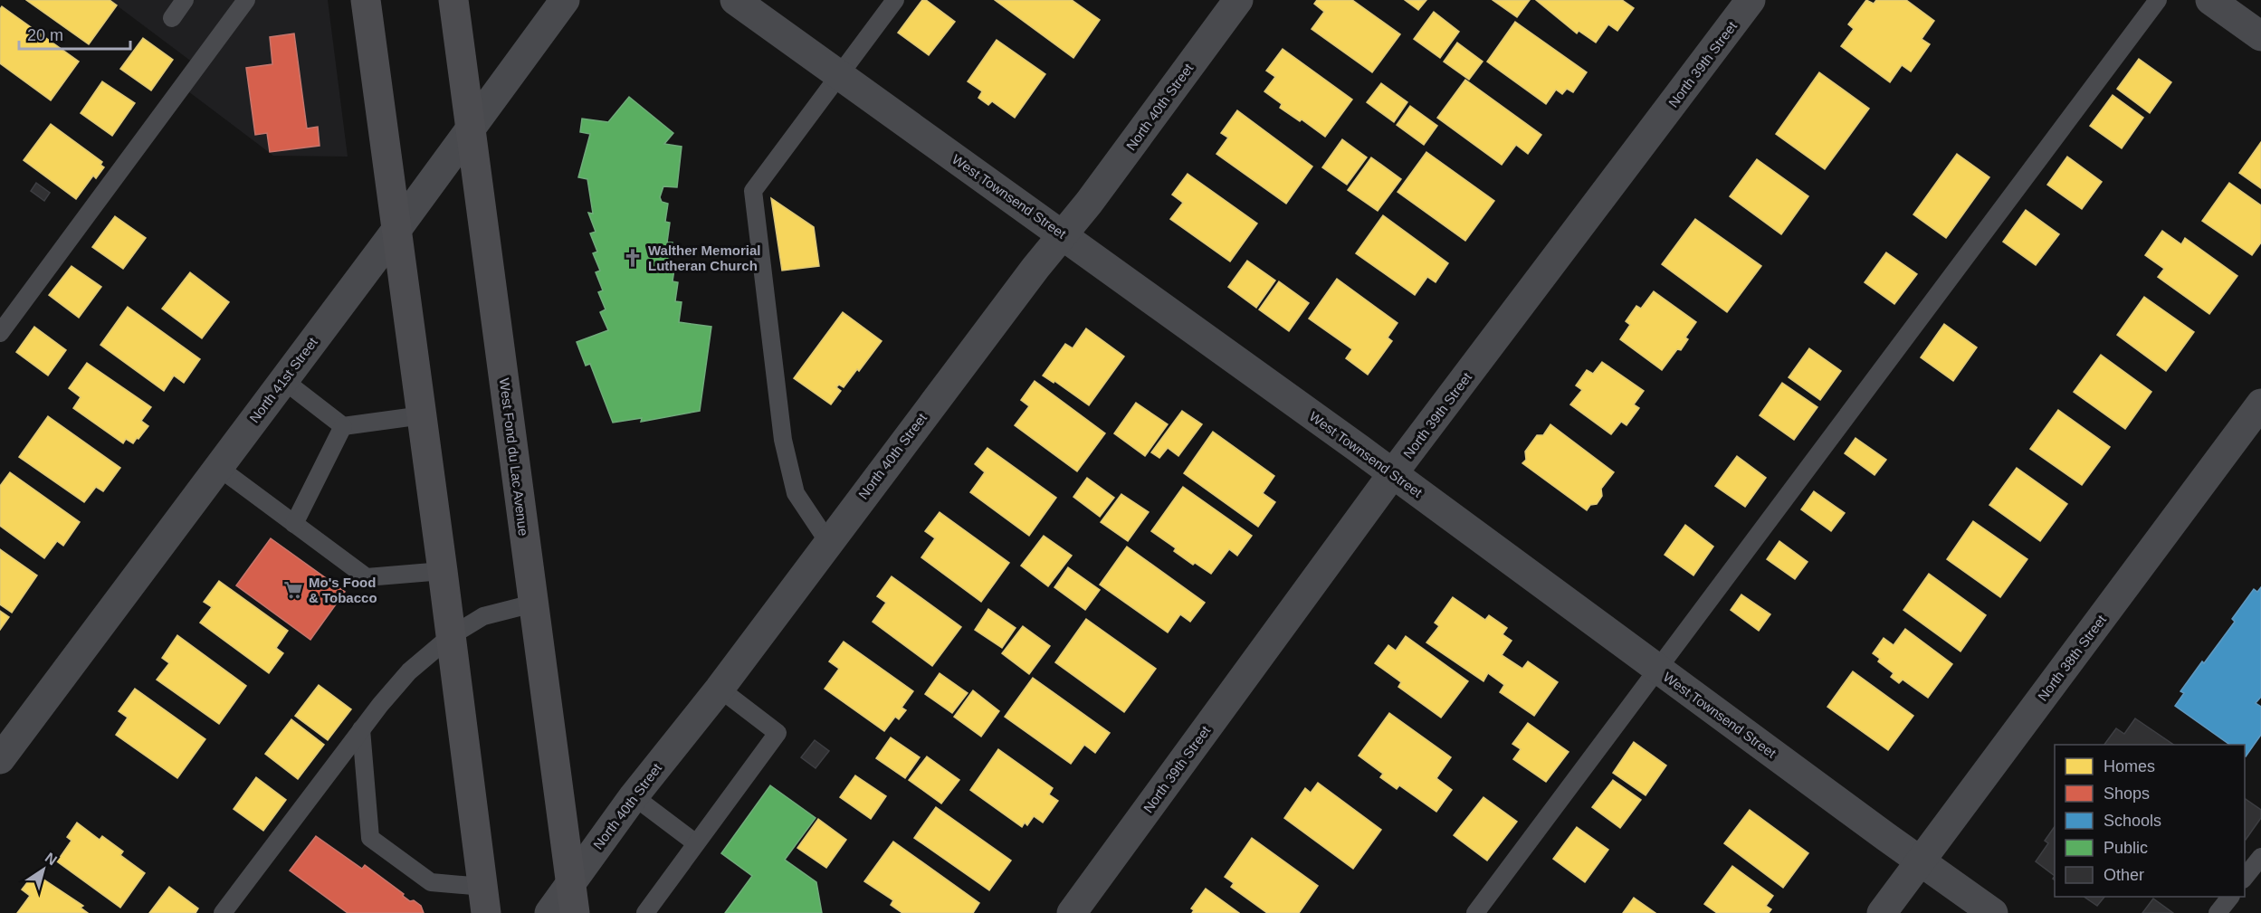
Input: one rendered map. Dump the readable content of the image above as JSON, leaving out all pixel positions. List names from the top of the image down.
{
  "streets": {
    "main road": ["West Fond du Lac Avenue"],
    "street": [
      "North 39th Street",
      "North 40th Street",
      "West Townsend Street",
      "North 41st Street",
      "North 38th Street"
    ]
  },
  "crossings": [
    ["North 39th Street", "West Townsend Street"],
    ["North 40th Street", "West Townsend Street"],
    ["North 40th Street", "West Fond du Lac Avenue"],
    ["West Townsend Street", "North 38th Street"],
    ["North 41st Street", "West Fond du Lac Avenue"]
  ],
  "places": {
    "church": ["Walther Memorial Lutheran Church"],
    "supermarket": ["Mo's Food & Tobacco"]
  },
  "legend": [
    "Homes",
    "Shops",
    "Schools",
    "Public",
    "Other"
  ],
  "scale_bar": "20 m",
  "north": "top right"
}
